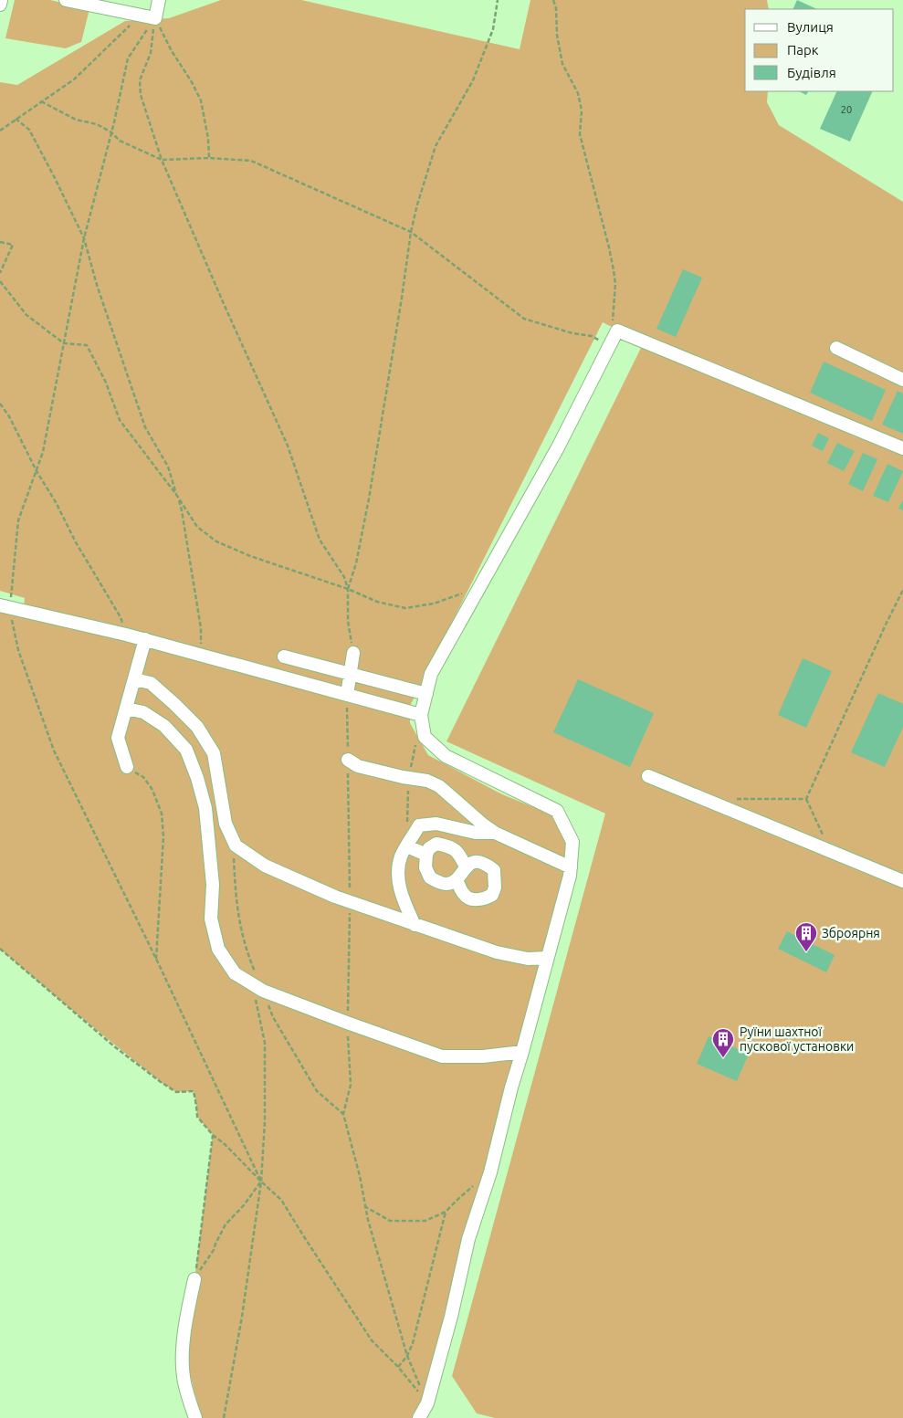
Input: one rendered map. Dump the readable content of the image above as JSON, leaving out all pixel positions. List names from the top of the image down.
{
  "places": {
    "building": ["Зброярня", "Руїни шахтної пускової установки"]
  },
  "house_numbers": ["20"],
  "legend": ["Вулиця", "Парк", "Будівля"]
}
